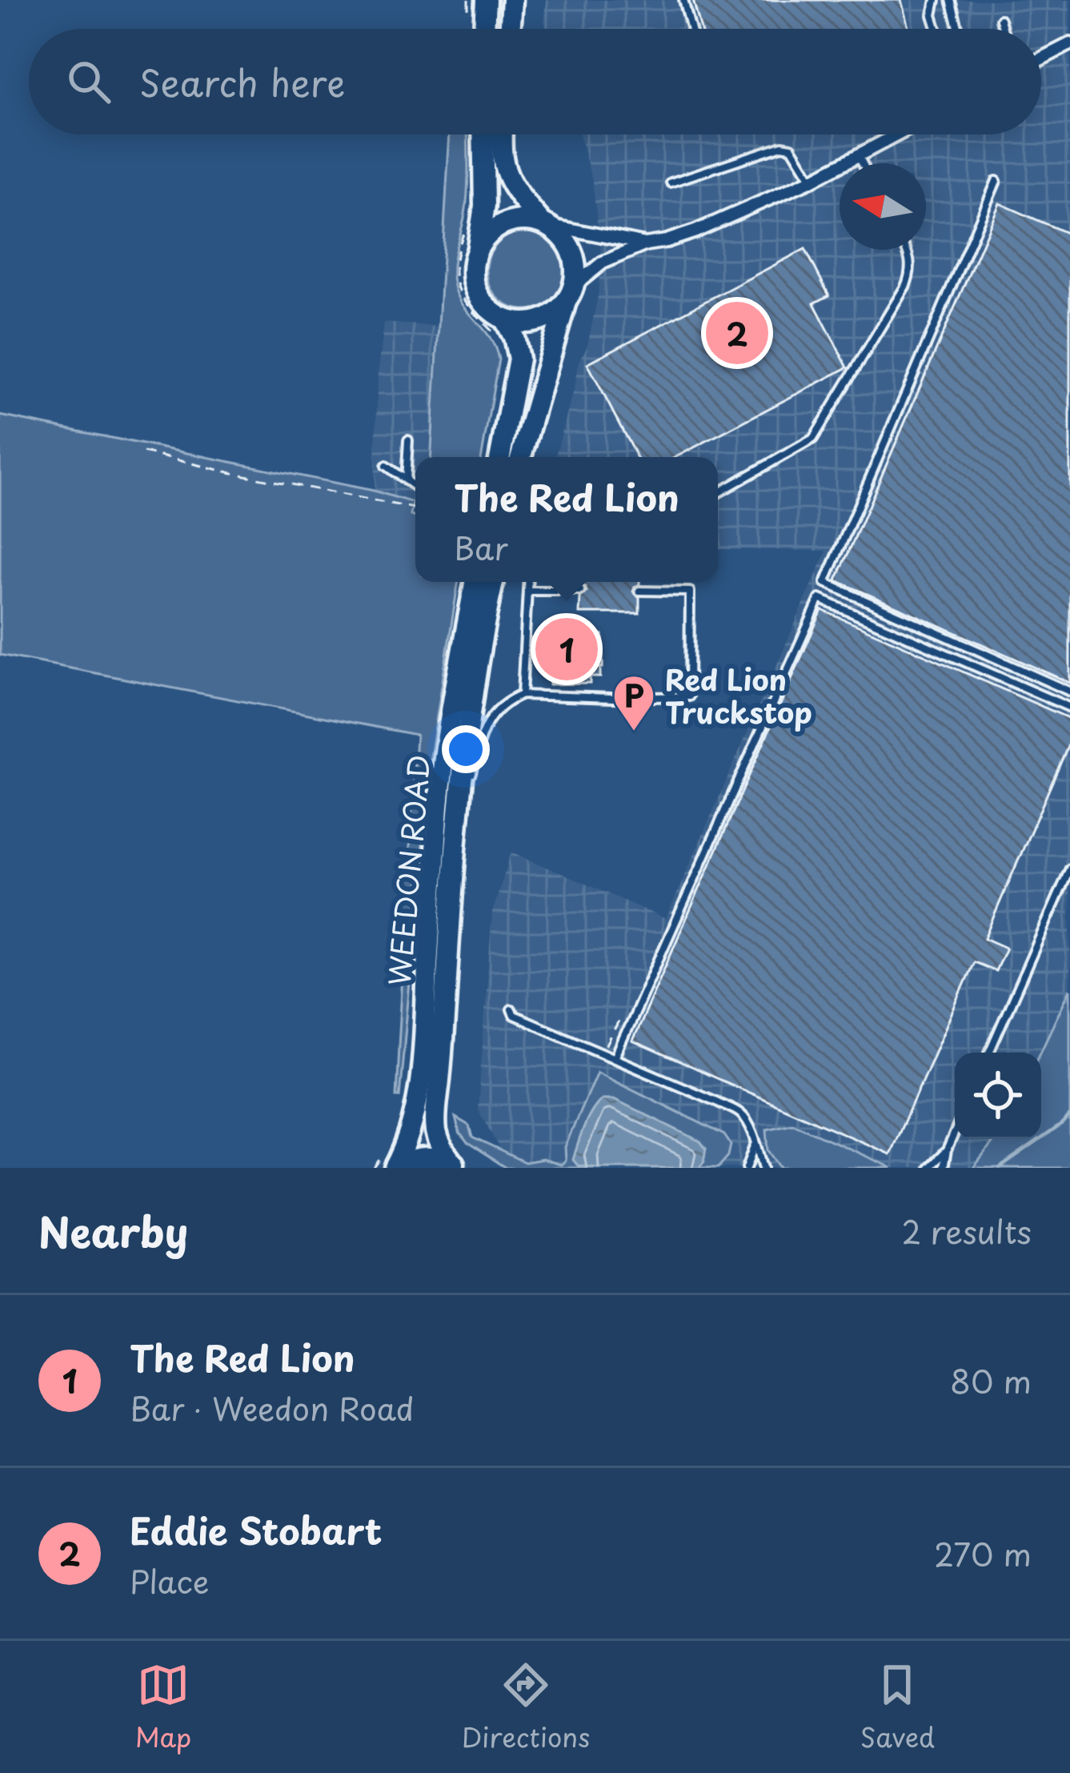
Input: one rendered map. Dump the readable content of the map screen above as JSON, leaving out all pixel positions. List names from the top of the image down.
{
  "streets": {
    "highway": ["WEEDON ROAD"]
  },
  "places": {
    "parking": ["Red Lion Truckstop"]
  },
  "north": "left",
  "page": {
    "search": "Search here",
    "pins": ["2", "1"],
    "popup": ["The Red Lion", "Bar"],
    "heading": ["Nearby", "2 results"],
    "list": [
      {
        "mark": "1",
        "name": "The Red Lion",
        "note": "Bar · Weedon Road",
        "value": "80 m"
      },
      {
        "mark": "2",
        "name": "Eddie Stobart",
        "note": "Place",
        "value": "270 m"
      }
    ],
    "nav": ["Map", "Directions", "Saved"]
  }
}
